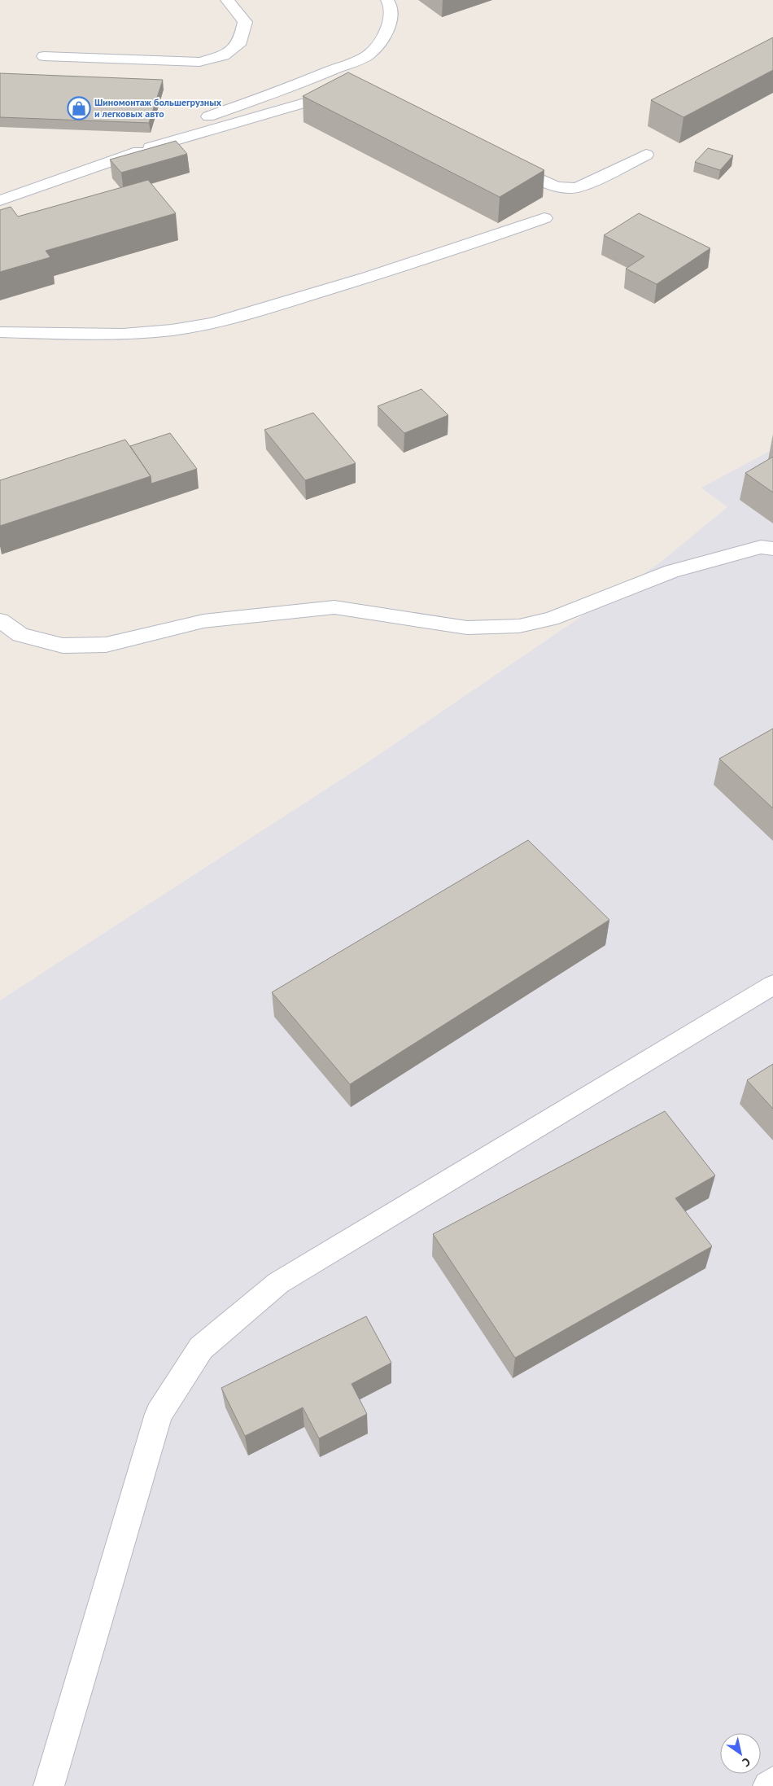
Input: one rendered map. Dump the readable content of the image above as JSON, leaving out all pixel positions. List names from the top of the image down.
{
  "places": {
    "shop": ["Шиномонтаж большегрузных и легковых авто"]
  },
  "north": "bottom right"
}
